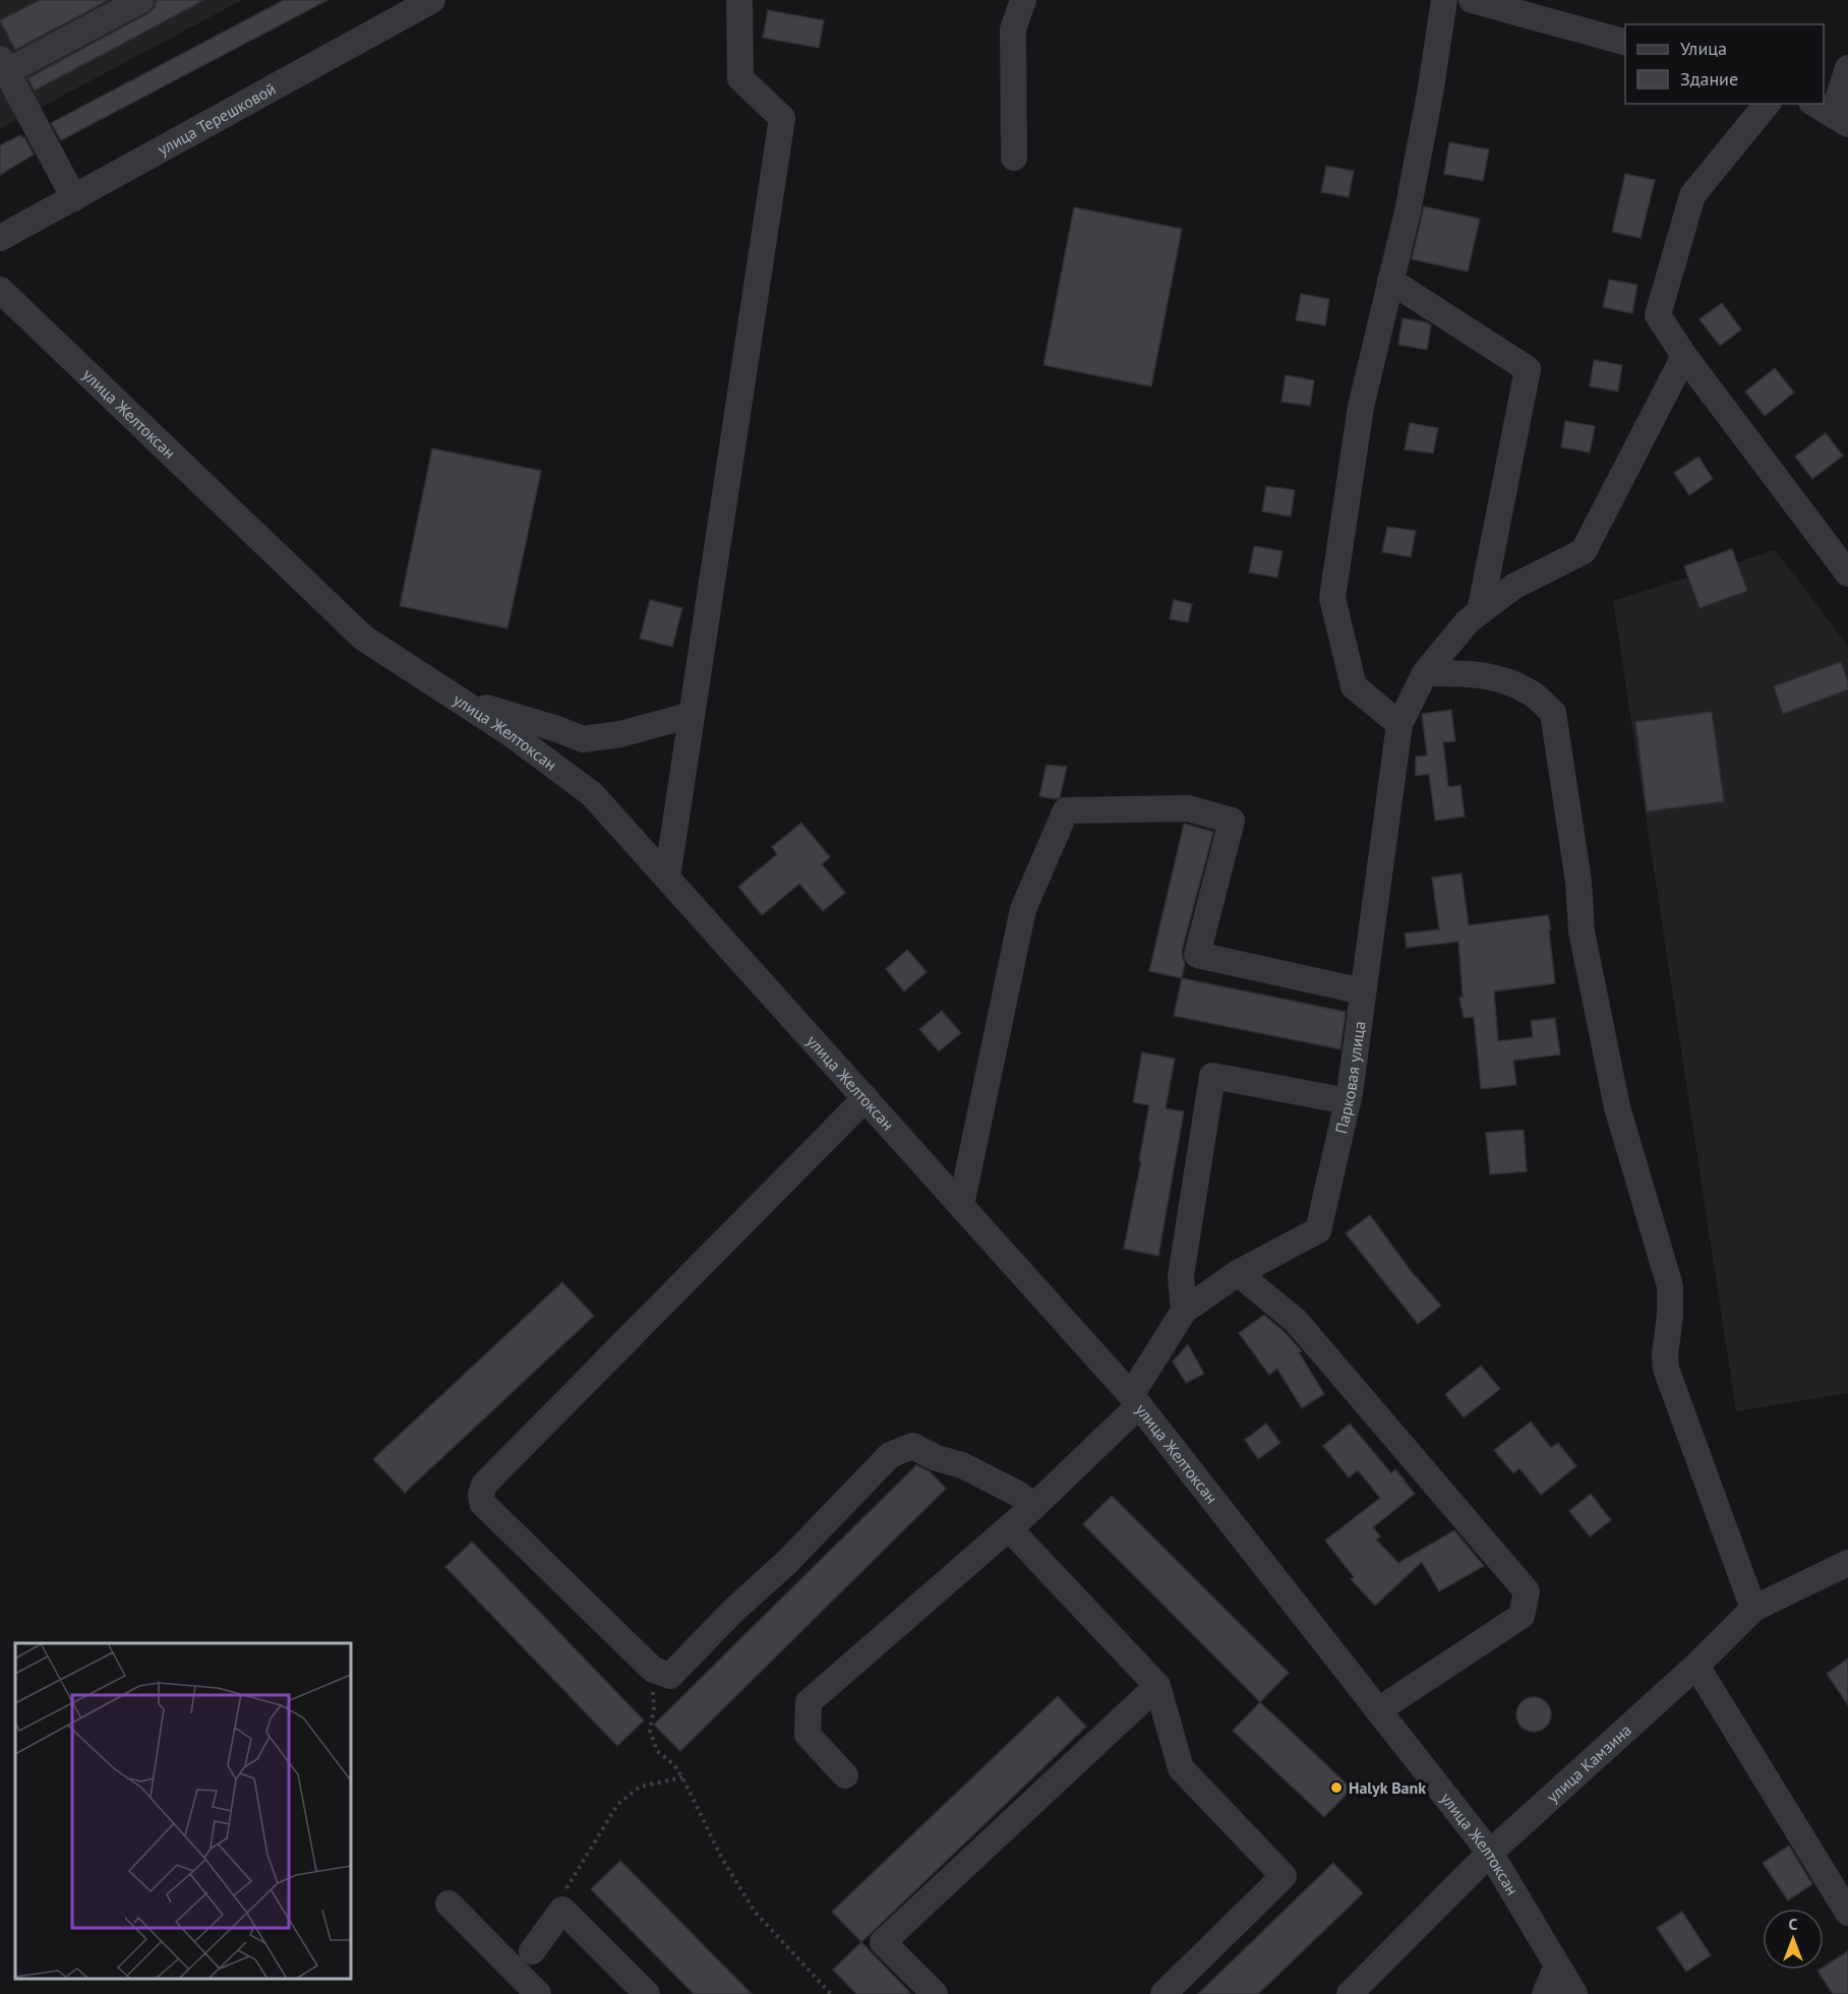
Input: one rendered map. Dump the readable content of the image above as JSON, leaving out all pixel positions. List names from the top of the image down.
{
  "streets": {
    "street": [
      "улица Терешковой",
      "улица Желтоксан",
      "Парковая улица",
      "улица Камзина"
    ]
  },
  "crossings": [
    ["улица Желтоксан", "Парковая улица"],
    ["улица Желтоксан", "улица Камзина"]
  ],
  "places": ["Halyk Bank"],
  "legend": ["Улица", "Здание"],
  "north": "top"
}
